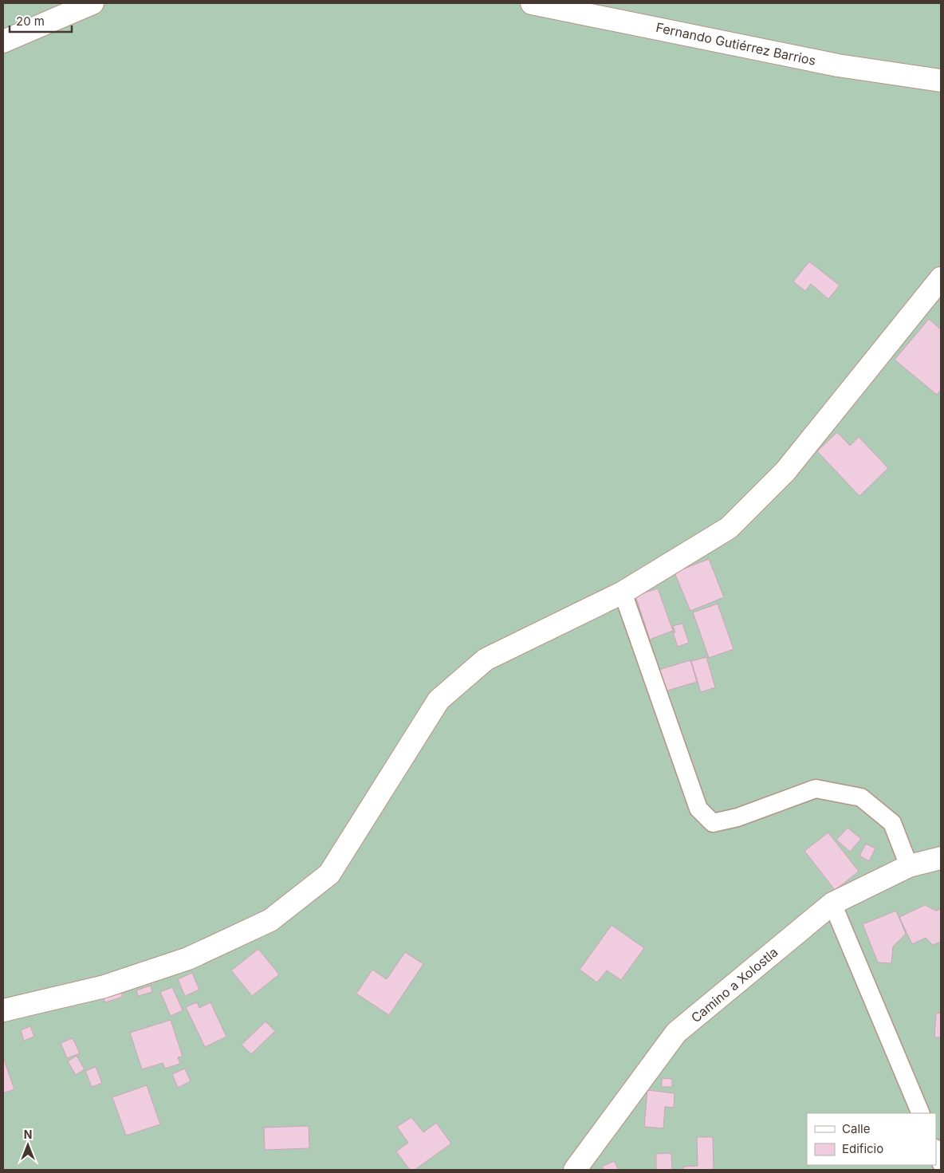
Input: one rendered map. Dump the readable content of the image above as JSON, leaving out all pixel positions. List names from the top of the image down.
{
  "streets": {
    "street": ["Fernando Gutiérrez Barrios", "Camino a Xolostla"]
  },
  "legend": ["Calle", "Edificio"],
  "scale_bar": "20 m",
  "north": "top"
}
